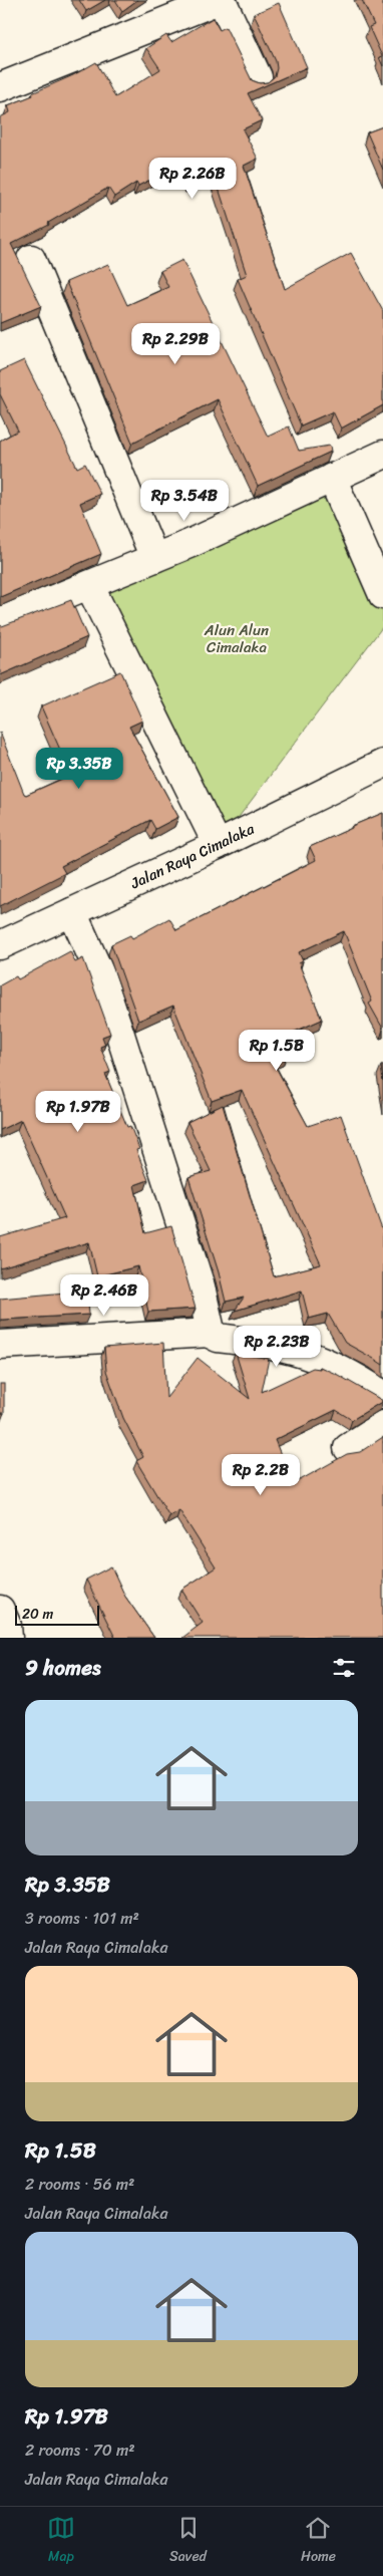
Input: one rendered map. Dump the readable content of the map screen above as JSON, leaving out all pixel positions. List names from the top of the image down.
{
  "streets": {
    "main road": ["Jalan Raya Cimalaka"]
  },
  "parks": ["Alun Alun Cimalaka"],
  "scale_bar": "20 m",
  "page": {
    "price": [
      "Rp 2.26B",
      "Rp 2.29B",
      "Rp 3.54B",
      "Rp 3.35B",
      "Rp 1.5B",
      "Rp 1.97B",
      "Rp 2.46B",
      "Rp 2.23B",
      "Rp 2.2B"
    ],
    "scale": "20 m",
    "heading": "9 homes",
    "list": [
      {
        "name": "Rp 3.35B",
        "note": "3 rooms · 101 m² · Jalan Raya Cimalaka"
      },
      {
        "name": "Rp 1.5B",
        "note": "2 rooms · 56 m² · Jalan Raya Cimalaka"
      },
      {
        "name": "Rp 1.97B",
        "note": "2 rooms · 70 m² · Jalan Raya Cimalaka"
      }
    ],
    "tabs": ["Map", "Saved", "Home"]
  }
}
